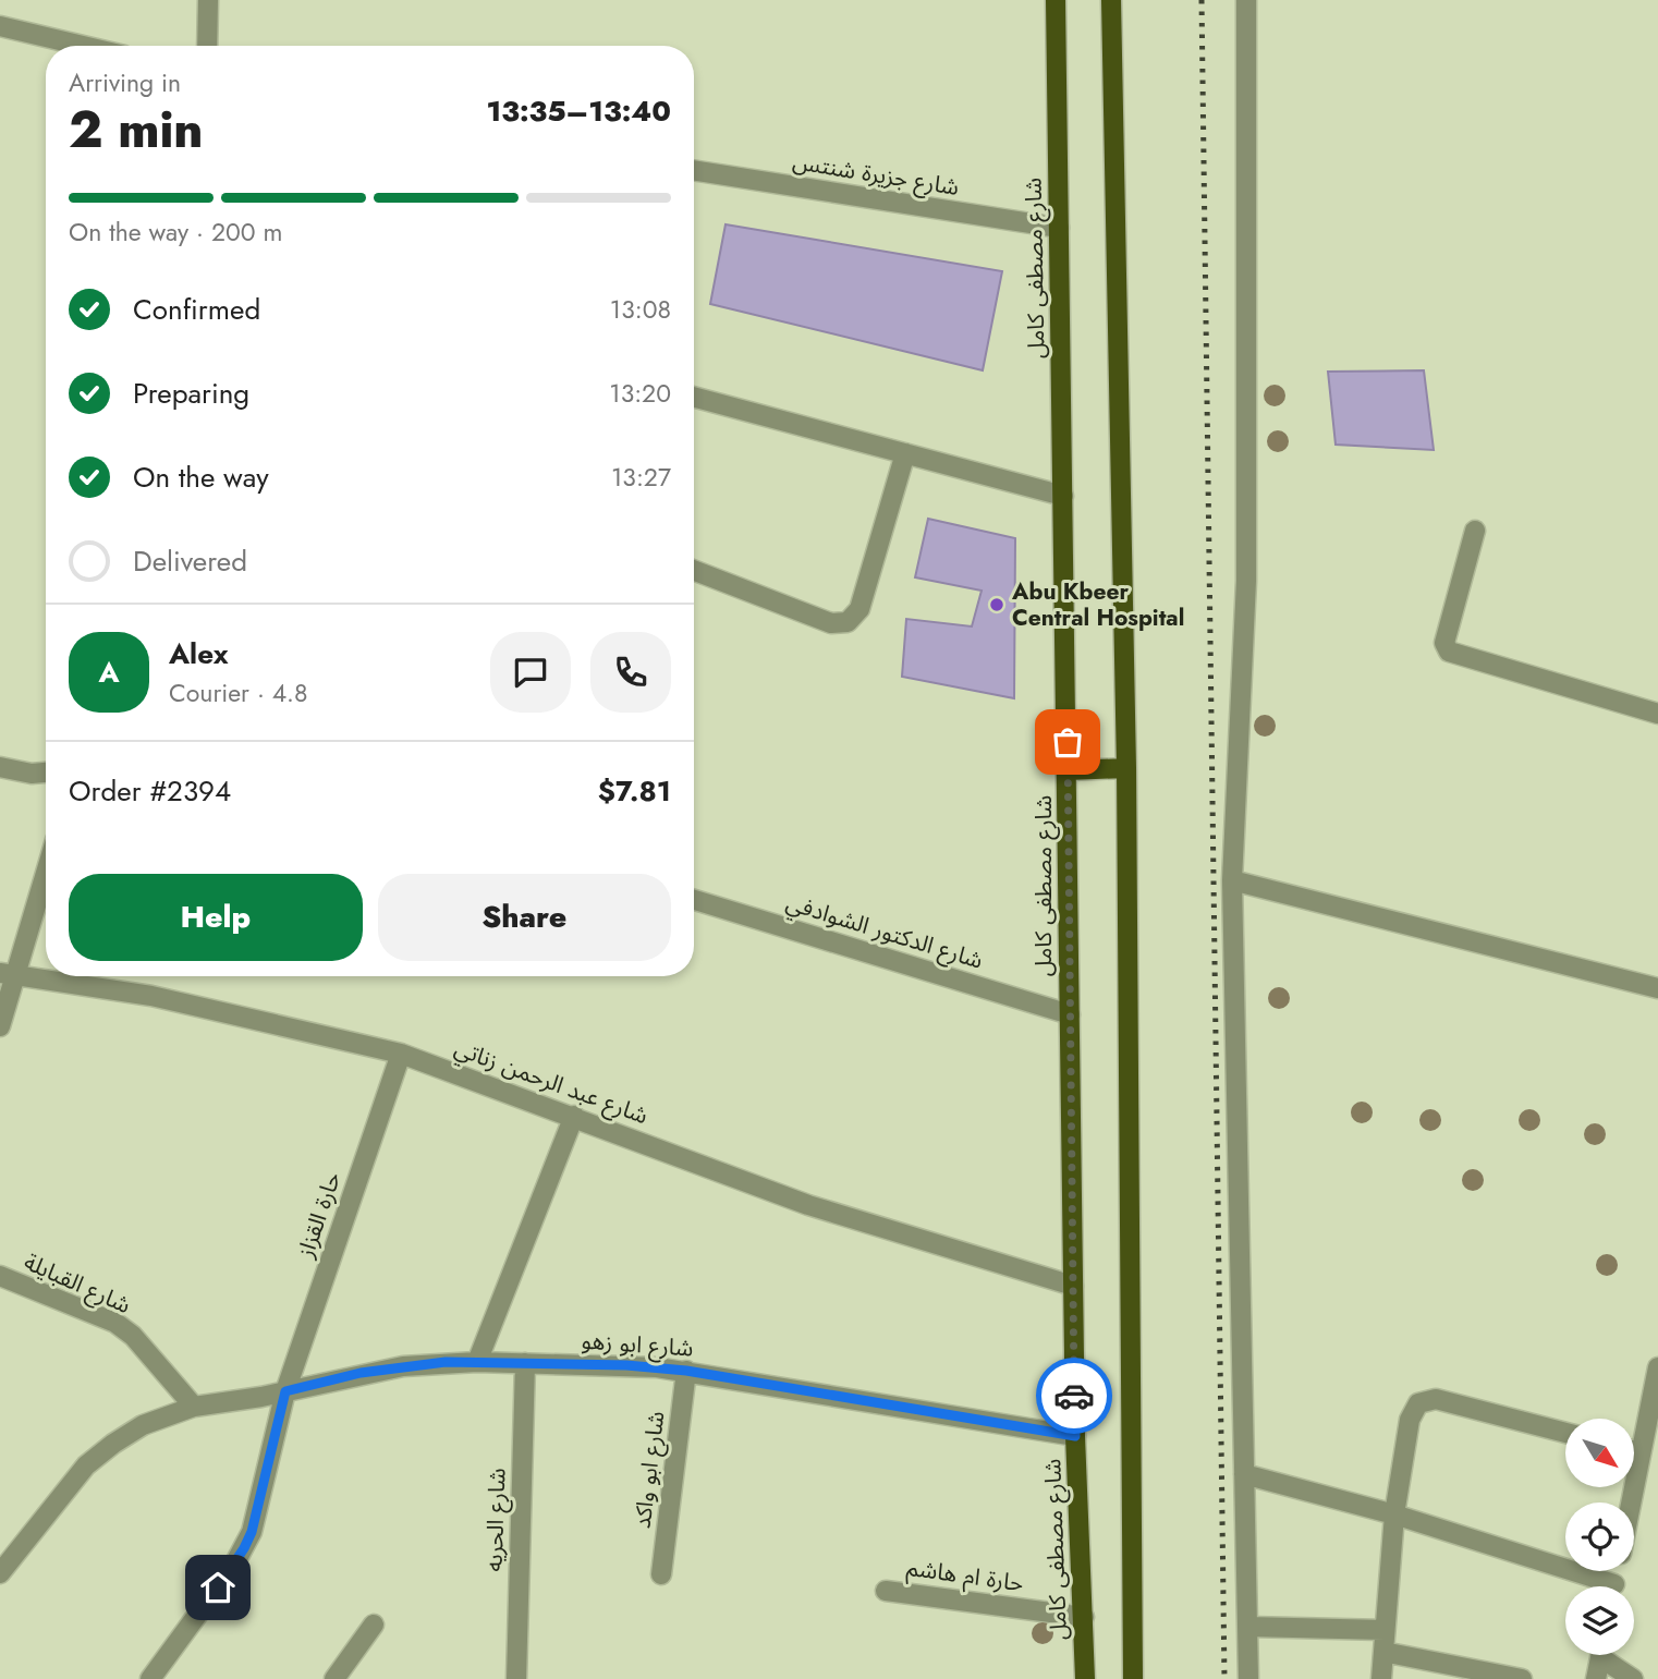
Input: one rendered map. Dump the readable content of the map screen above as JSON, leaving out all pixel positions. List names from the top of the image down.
{
  "streets": {
    "main road": ["شارع مصطفى كامل"],
    "street": [
      "شارع جزيرة شنتس",
      "شارع الدكتور الشوادفي",
      "شارع عبد الرحمن زناتي",
      "حارة القزاز",
      "شارع القبايلة",
      "شارع ابو زهو",
      "شارع ابو واكد",
      "شارع الحريه",
      "حارة ام هاشم"
    ]
  },
  "crossings": [
    ["شارع جزيرة شنتس", "شارع مصطفى كامل"],
    ["شارع مصطفى كامل", "شارع الدكتور الشوادفي"],
    ["شارع مصطفى كامل", "شارع عبد الرحمن زناتي"],
    ["شارع مصطفى كامل", "شارع ابو زهو"],
    ["شارع مصطفى كامل", "حارة ام هاشم"],
    ["شارع عبد الرحمن زناتي", "حارة القزاز"],
    ["حارة القزاز", "شارع ابو زهو"],
    ["شارع القبايلة", "شارع ابو زهو"],
    ["شارع ابو زهو", "شارع ابو واكد"],
    ["شارع ابو زهو", "شارع الحريه"]
  ],
  "places": ["Abu Kbeer Central Hospital"],
  "north": "bottom right",
  "page": {
    "heading": ["2 min", "Arriving in", "13:35–13:40"],
    "panel": [
      "Alex",
      "Courier · 4.8",
      "Order #2394",
      "$7.81"
    ],
    "bar": "On the way · 200 m",
    "list": [
      ["Confirmed", "13:08"],
      ["Preparing", "13:20"],
      ["On the way", "13:27"],
      "Delivered"
    ],
    "round": "A",
    "buttons": ["Help", "Share"]
  }
}
